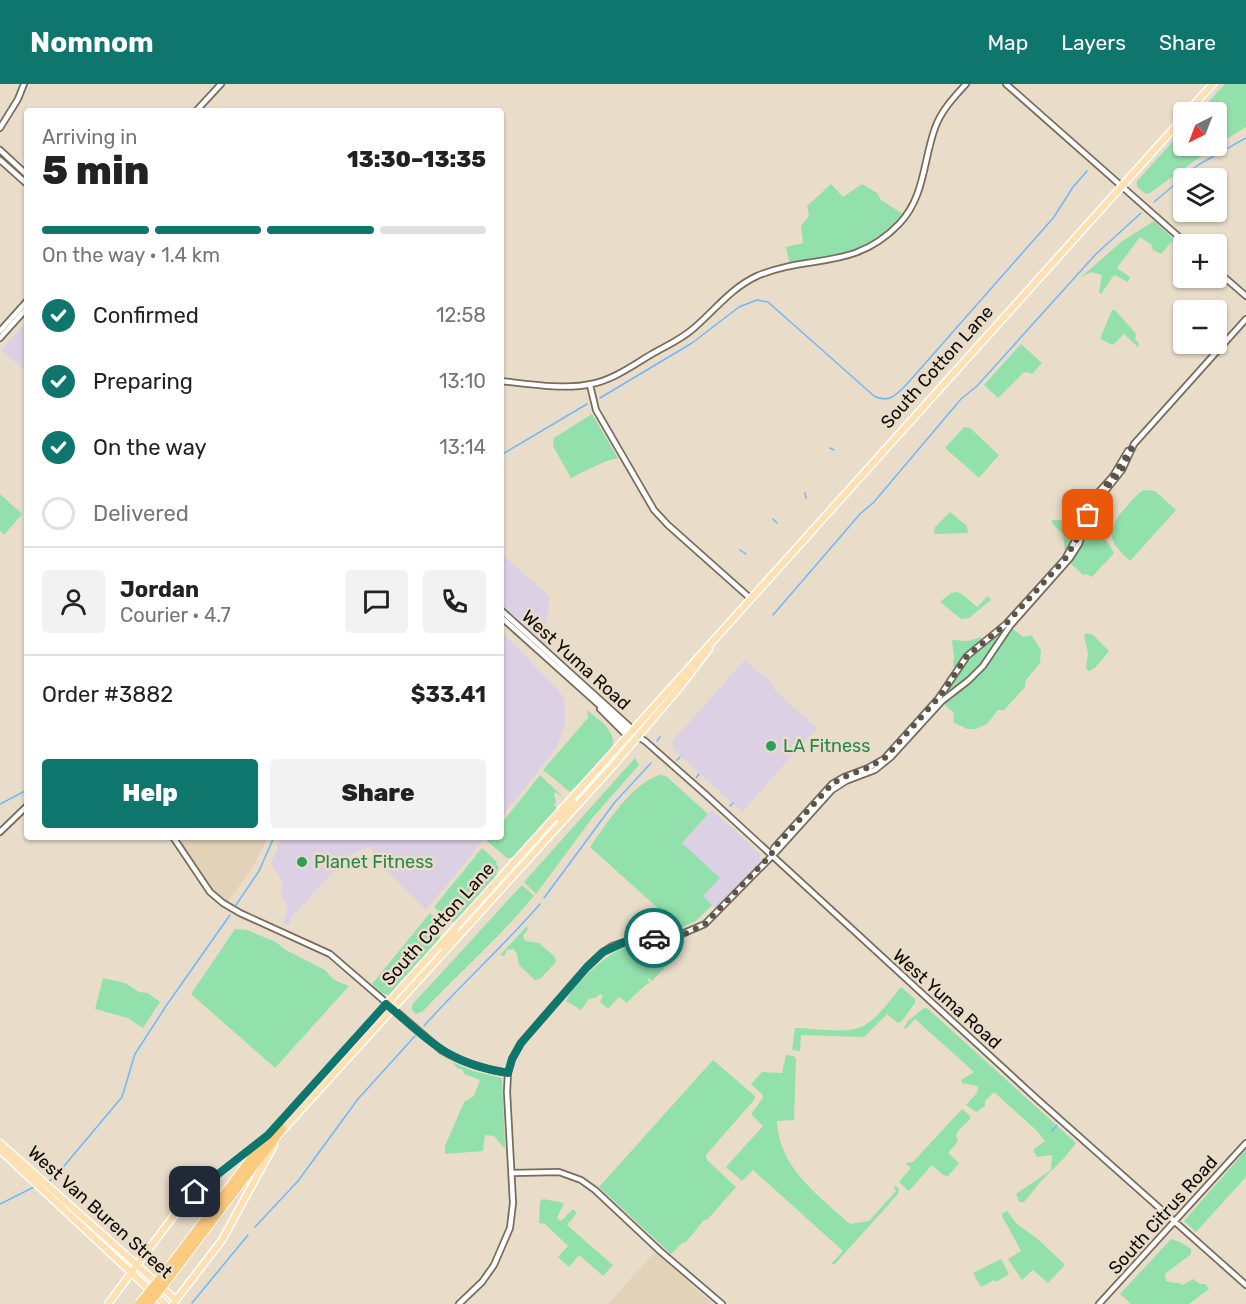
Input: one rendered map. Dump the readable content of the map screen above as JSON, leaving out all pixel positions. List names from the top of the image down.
{
  "streets": {
    "main road": ["South Cotton Lane", "West Van Buren Street"],
    "street": ["West Yuma Road", "South Citrus Road"]
  },
  "crossings": [
    ["South Cotton Lane", "West Yuma Road"],
    ["South Cotton Lane", "West Van Buren Street"],
    ["West Yuma Road", "South Citrus Road"]
  ],
  "places": ["LA Fitness", "Planet Fitness"],
  "north": "bottom left",
  "page": {
    "header": "Nomnom",
    "nav": ["Map", "Layers", "Share"],
    "map_buttons": ["+", "−"],
    "heading": ["5 min", "Arriving in", "13:30–13:35"],
    "panel": [
      "Jordan",
      "Courier · 4.7",
      "Order #3882",
      "$33.41"
    ],
    "bar": "On the way · 1.4 km",
    "list": [
      ["Confirmed", "12:58"],
      ["Preparing", "13:10"],
      ["On the way", "13:14"],
      "Delivered"
    ],
    "buttons": ["Help", "Share"]
  }
}
